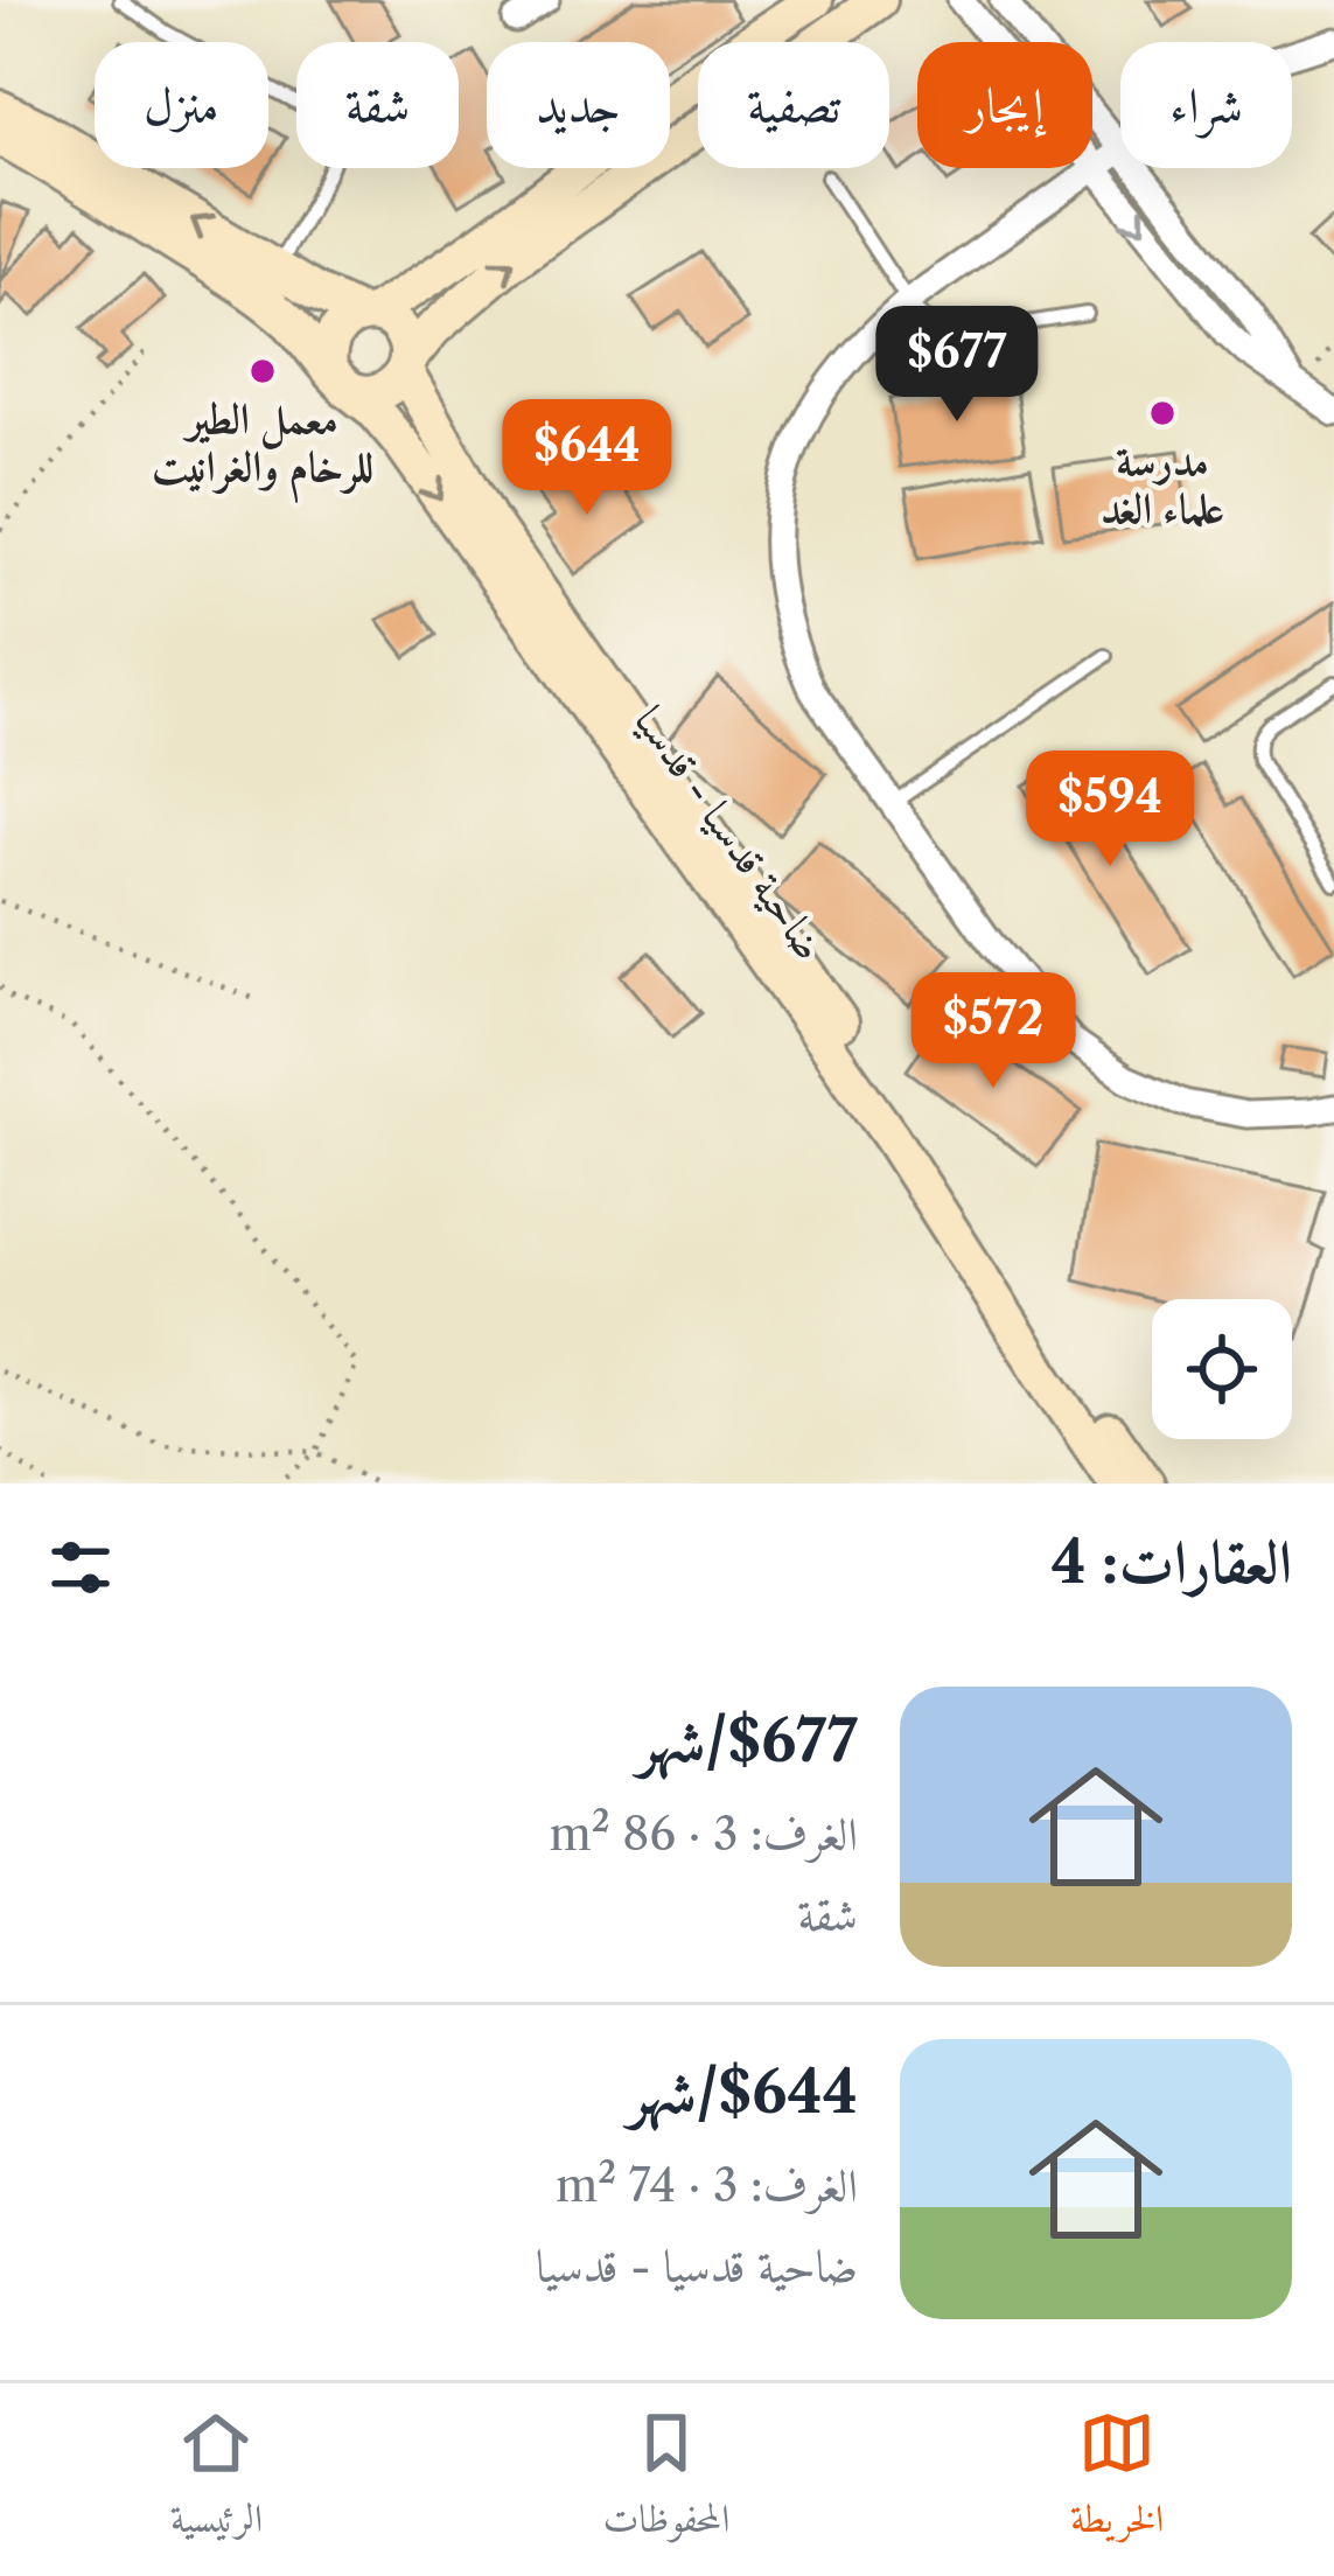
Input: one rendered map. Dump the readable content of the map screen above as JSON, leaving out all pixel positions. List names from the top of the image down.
{
  "streets": {
    "main road": ["ضاحية قدسيا - قدسيا"]
  },
  "places": ["معمل الطير للرخام والغرانيت", "مدرسة علماء الغد"],
  "page": {
    "chip": [
      "شراء",
      "إيجار",
      "تصفية",
      "جديد",
      "شقة",
      "منزل"
    ],
    "price": [
      "$677",
      "$644",
      "$594",
      "$572"
    ],
    "heading": "العقارات: 4",
    "list": [
      {
        "name": "$677/شهر",
        "note": "الغرف: 3 · 86 m² · شقة"
      },
      {
        "name": "$644/شهر",
        "note": "الغرف: 3 · 74 m² · ضاحية قدسيا - قدسيا"
      }
    ],
    "tabs": ["الخريطة", "المحفوظات", "الرئيسية"]
  }
}
